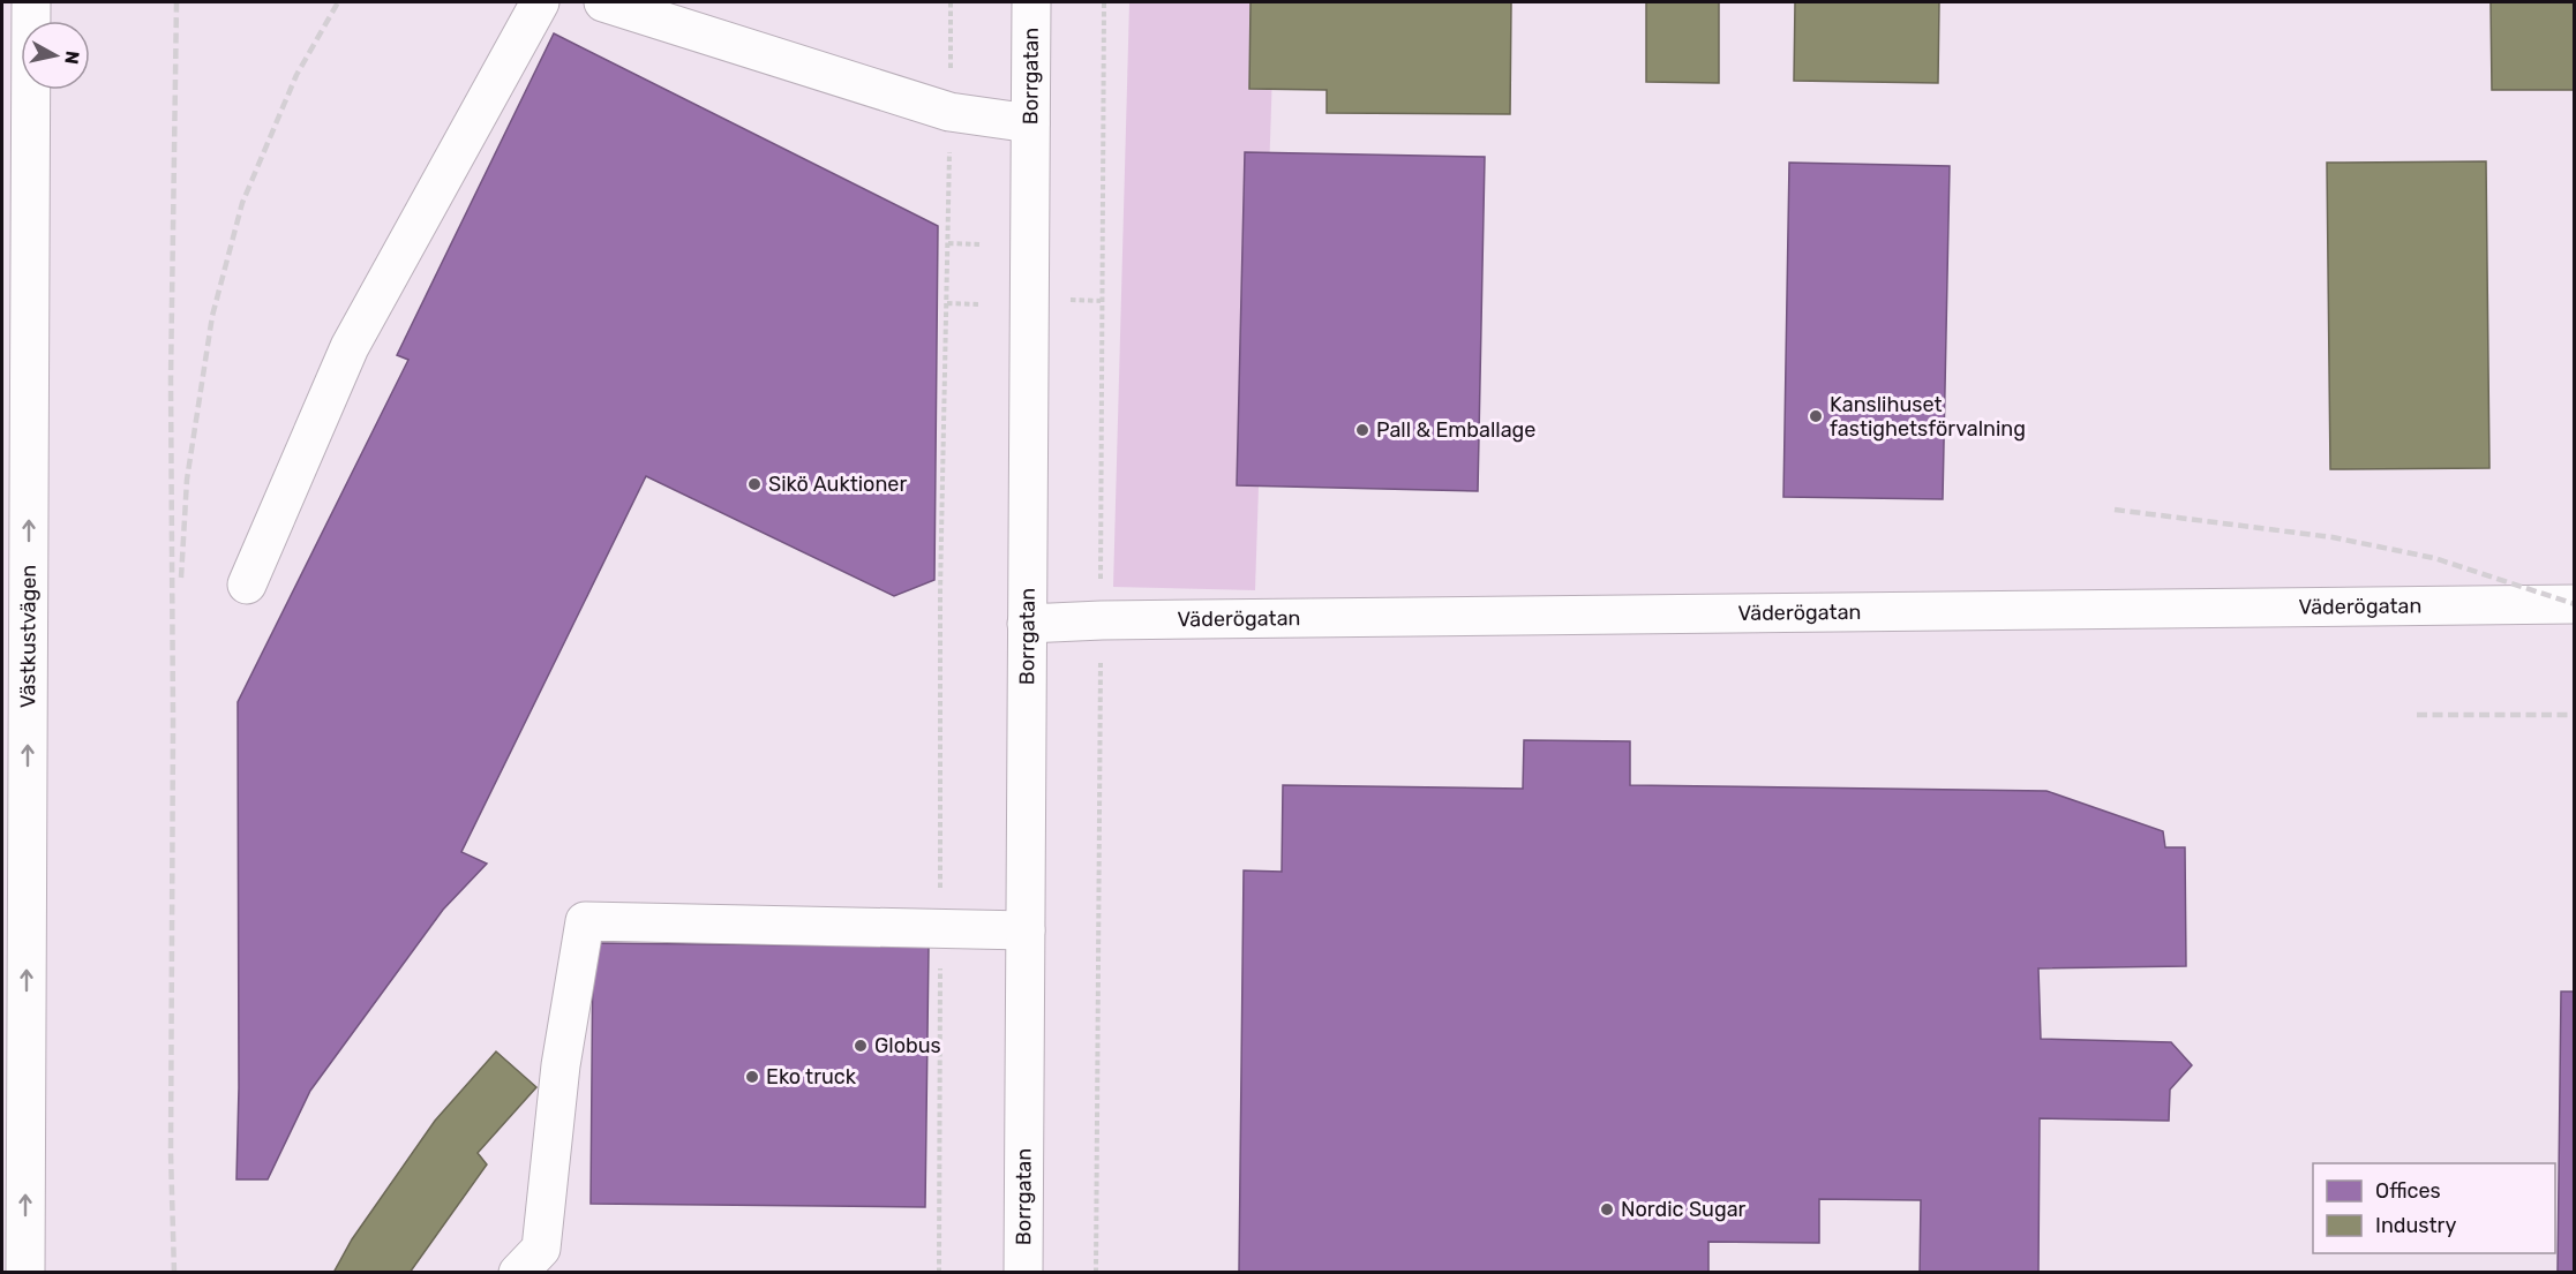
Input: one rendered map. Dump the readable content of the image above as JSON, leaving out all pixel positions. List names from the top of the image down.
{
  "streets": {
    "street": ["Borrgatan", "Väderögatan", "Västkustvägen"]
  },
  "crossings": [
    ["Borrgatan", "Väderögatan"]
  ],
  "one_way": ["Västkustvägen"],
  "places": [
    "Kanslihuset fastighetsförvalning",
    "Pall & Emballage",
    "Sikö Auktioner",
    "Globus",
    "Eko truck",
    "Nordic Sugar"
  ],
  "legend": ["Offices", "Industry"],
  "north": "right"
}
